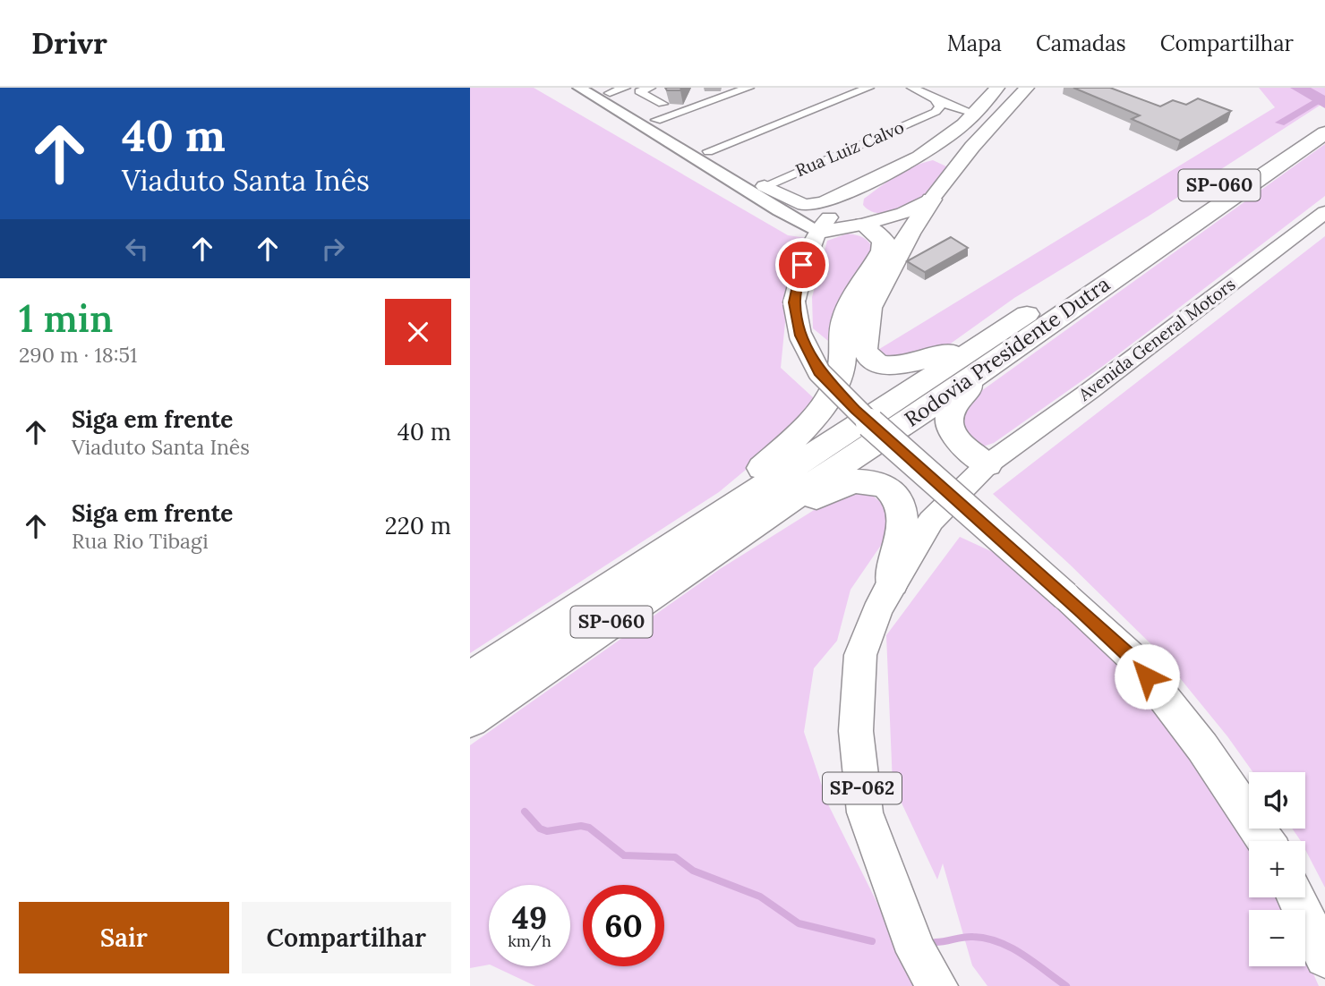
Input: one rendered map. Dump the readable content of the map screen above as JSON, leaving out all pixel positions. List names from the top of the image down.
{
  "streets": {
    "highway": ["SP-060", "Rodovia Presidente Dutra"],
    "main road": ["Avenida General Motors", "SP-062"],
    "street": ["Rua Luiz Calvo"]
  },
  "crossings": [
    ["Avenida General Motors", "SP-062"]
  ],
  "page": {
    "header": "Drivr",
    "nav": ["Mapa", "Camadas", "Compartilhar"],
    "turn": ["40 m", "Viaduto Santa Inês"],
    "heading": ["1 min", "290 m · 18:51"],
    "list": [
      {
        "name": "Siga em frente",
        "note": "Viaduto Santa Inês",
        "value": "40 m"
      },
      {
        "name": "Siga em frente",
        "note": "Rua Rio Tibagi",
        "value": "220 m"
      }
    ],
    "map_buttons": ["+", "−"],
    "speed": "49 km/h",
    "limit": "60",
    "buttons": ["Sair", "Compartilhar"]
  }
}
